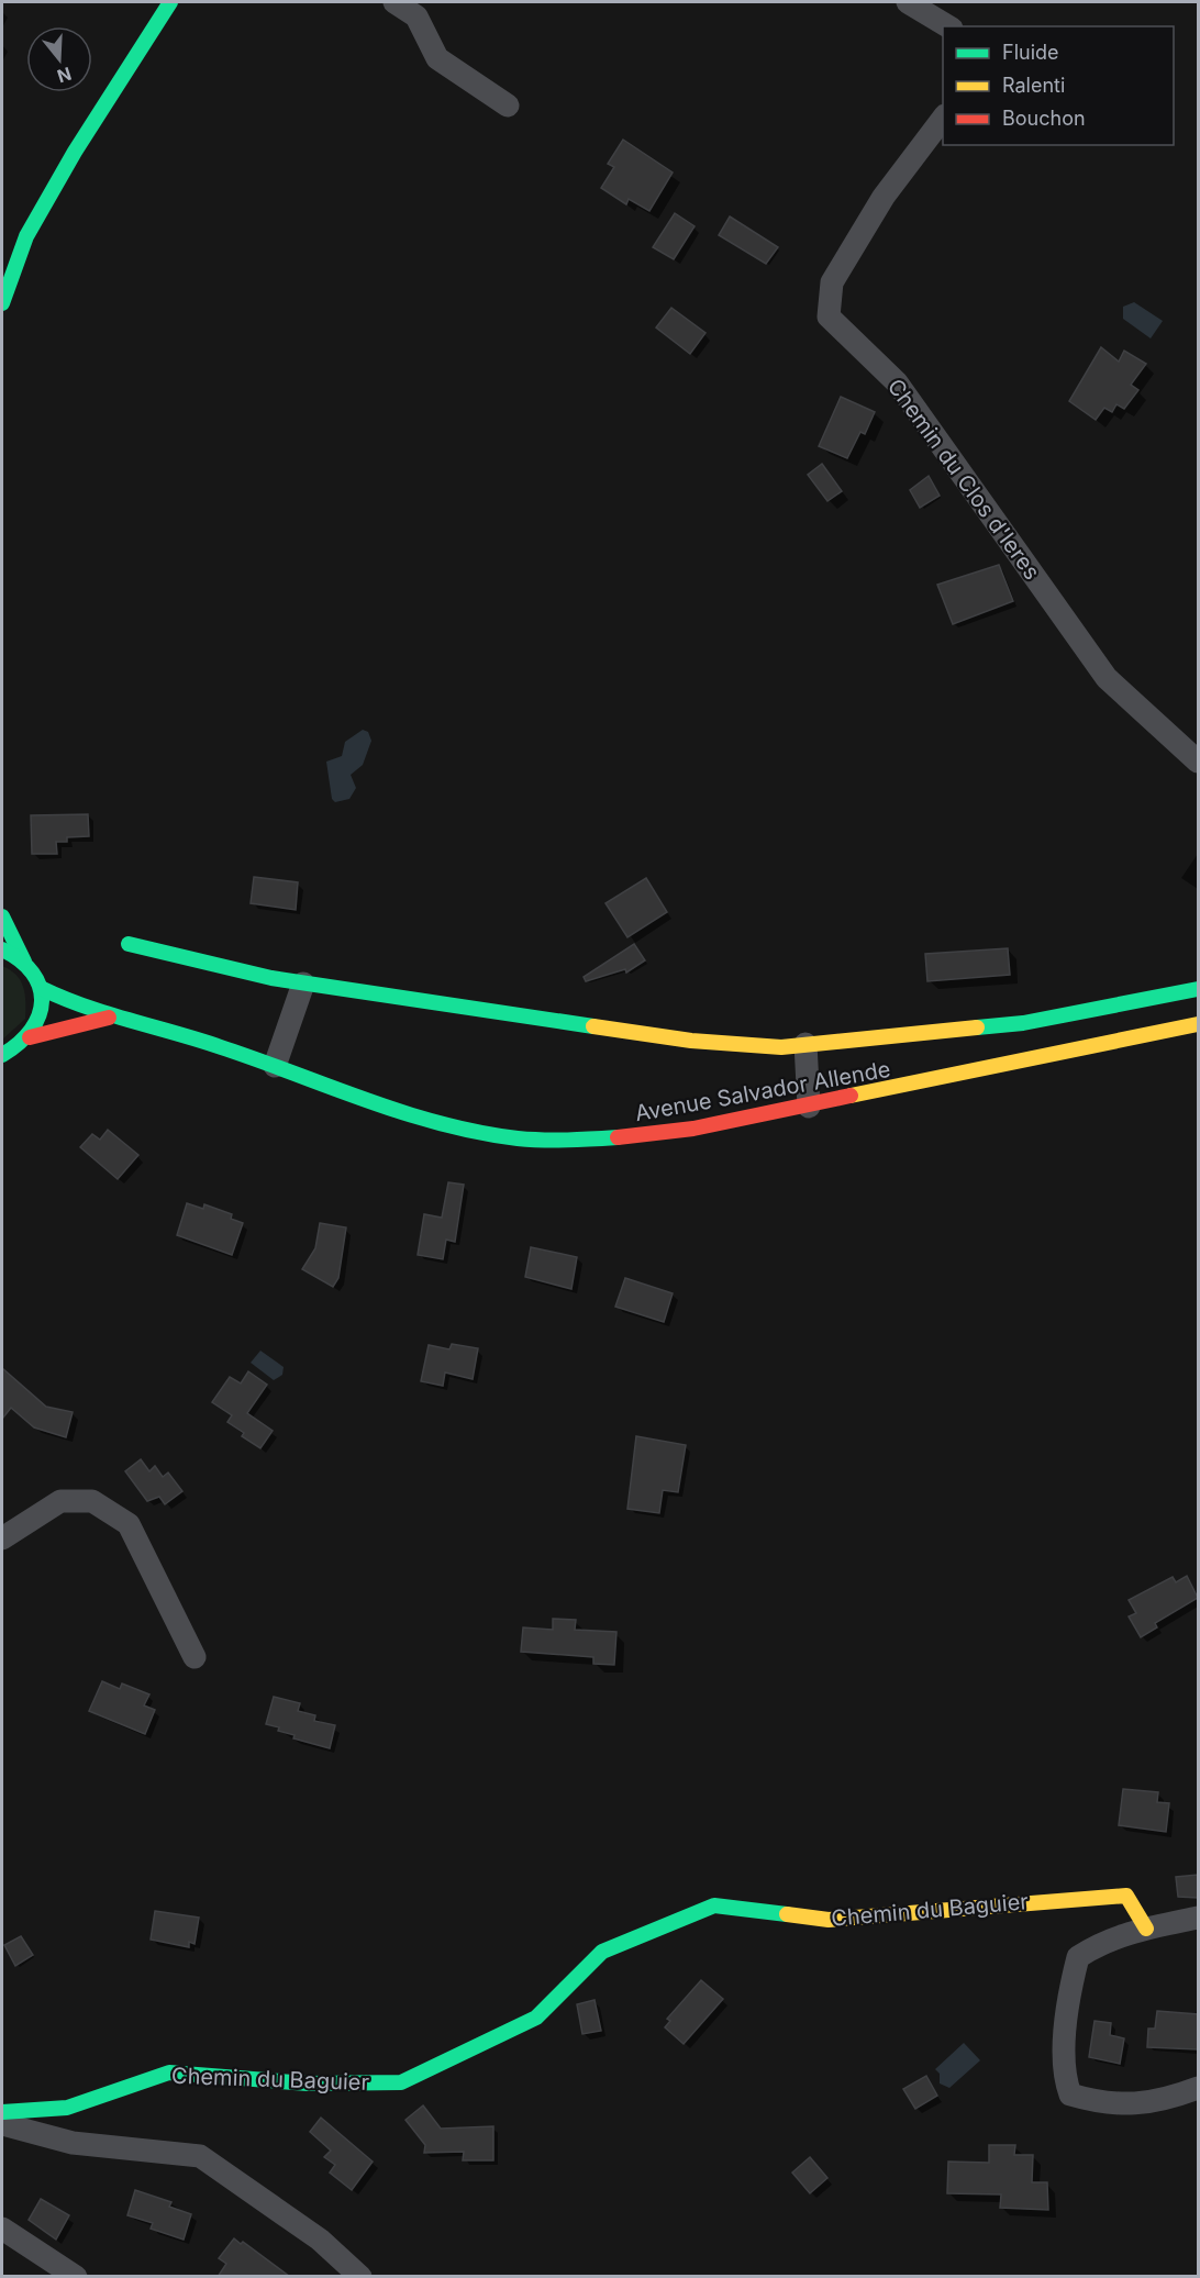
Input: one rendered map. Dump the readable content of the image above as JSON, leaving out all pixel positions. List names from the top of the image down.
{
  "streets": {
    "street": ["Chemin du Clos d'Ieres", "Avenue Salvador Allende", "Chemin du Baguier"]
  },
  "legend": ["Fluide", "Ralenti", "Bouchon"],
  "north": "bottom"
}
